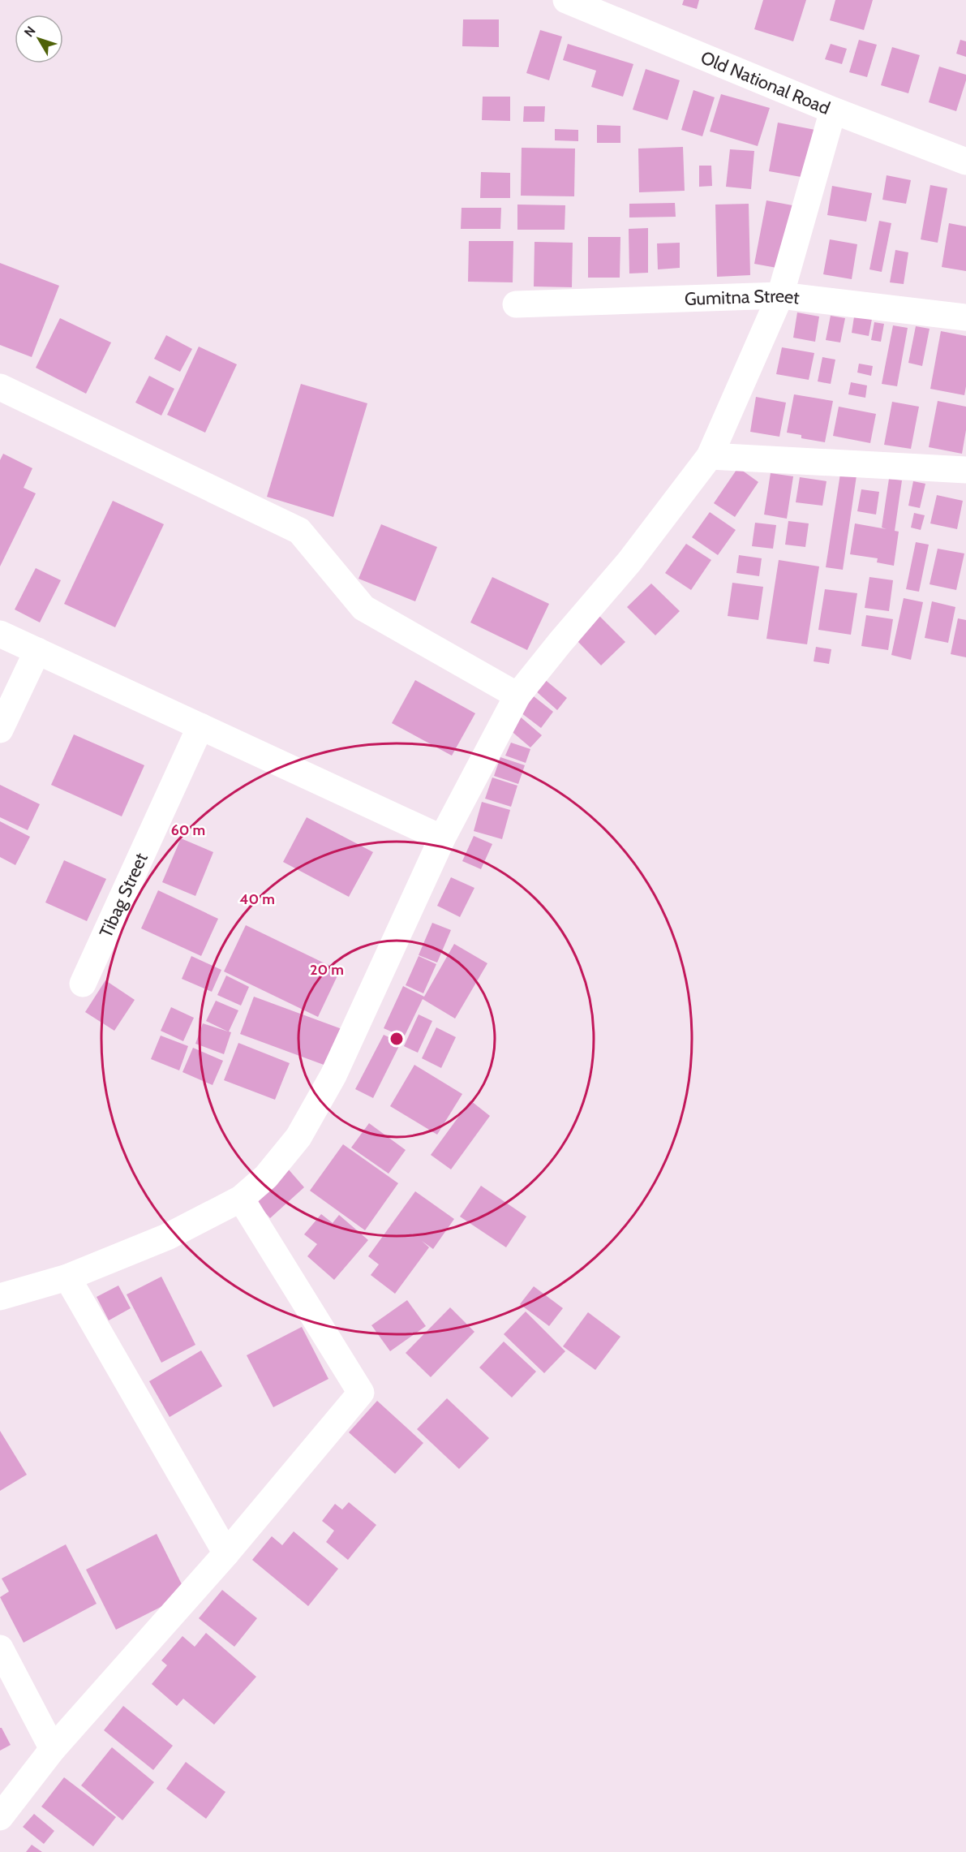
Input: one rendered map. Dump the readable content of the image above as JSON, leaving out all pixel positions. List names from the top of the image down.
{
  "streets": {
    "street": ["Old National Road", "Gumitna Street", "Tibag Street"]
  },
  "north": "top left",
  "rings": ["60 m", "40 m", "20 m"]
}
